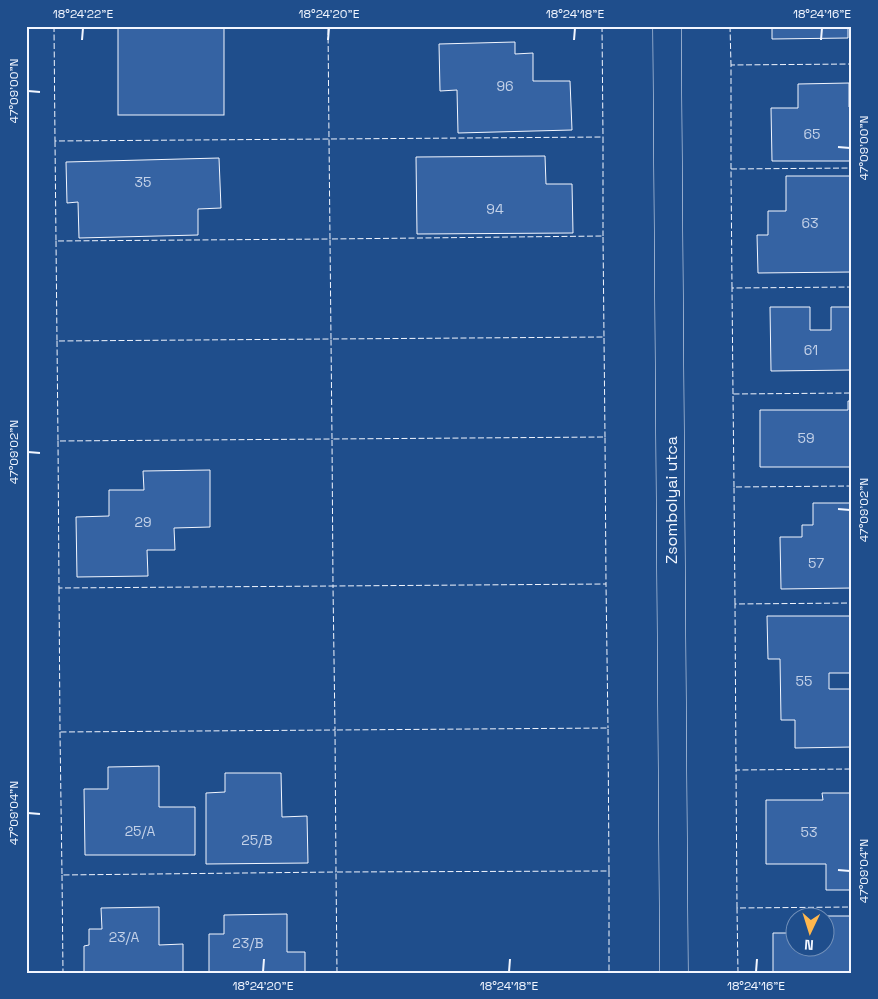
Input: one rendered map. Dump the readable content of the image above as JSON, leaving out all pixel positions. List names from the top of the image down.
{
  "streets": {
    "street": ["Zsombolyai utca"]
  },
  "house_numbers": [
    "96",
    "65",
    "35",
    "94",
    "63",
    "61",
    "59",
    "29",
    "57",
    "55",
    "25/A",
    "53",
    "25/B",
    "23/A",
    "23/B"
  ],
  "north": "bottom",
  "coordinates": [
    "18°24'22\"E",
    "18°24'20\"E",
    "18°24'18\"E",
    "18°24'16\"E",
    "47°09'00\"N",
    "47°09'02\"N",
    "47°09'04\"N"
  ]
}
